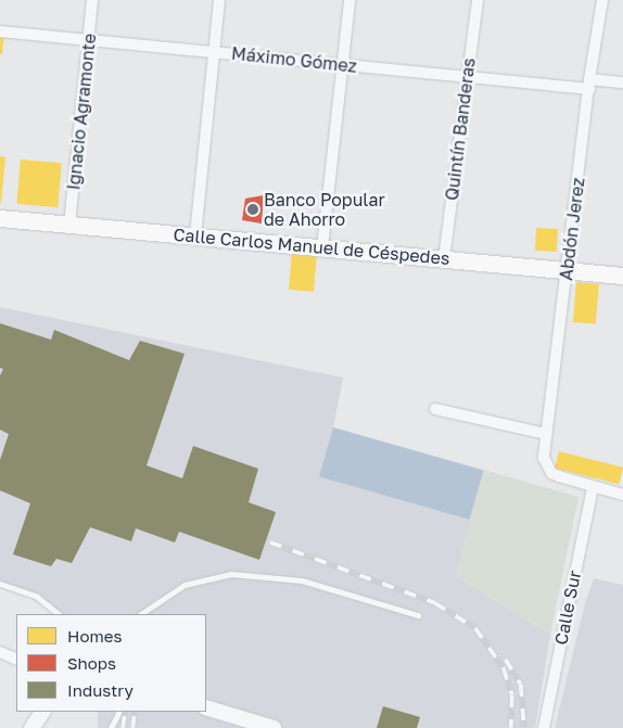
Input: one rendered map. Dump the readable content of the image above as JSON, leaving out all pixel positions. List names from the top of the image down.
{
  "streets": {
    "main road": ["Calle Carlos Manuel de Céspedes"],
    "street": [
      "Máximo Gómez",
      "Ignacio Agramonte",
      "Quintín Banderas",
      "Abdón Jerez",
      "Calle Sur"
    ]
  },
  "crossings": [
    ["Máximo Gómez", "Ignacio Agramonte"],
    ["Máximo Gómez", "Quintín Banderas"],
    ["Máximo Gómez", "Abdón Jerez"],
    ["Ignacio Agramonte", "Calle Carlos Manuel de Céspedes"],
    ["Quintín Banderas", "Calle Carlos Manuel de Céspedes"],
    ["Abdón Jerez", "Calle Carlos Manuel de Céspedes"],
    ["Abdón Jerez", "Calle Sur"]
  ],
  "places": ["Banco Popular de Ahorro"],
  "legend": ["Homes", "Shops", "Industry"]
}
